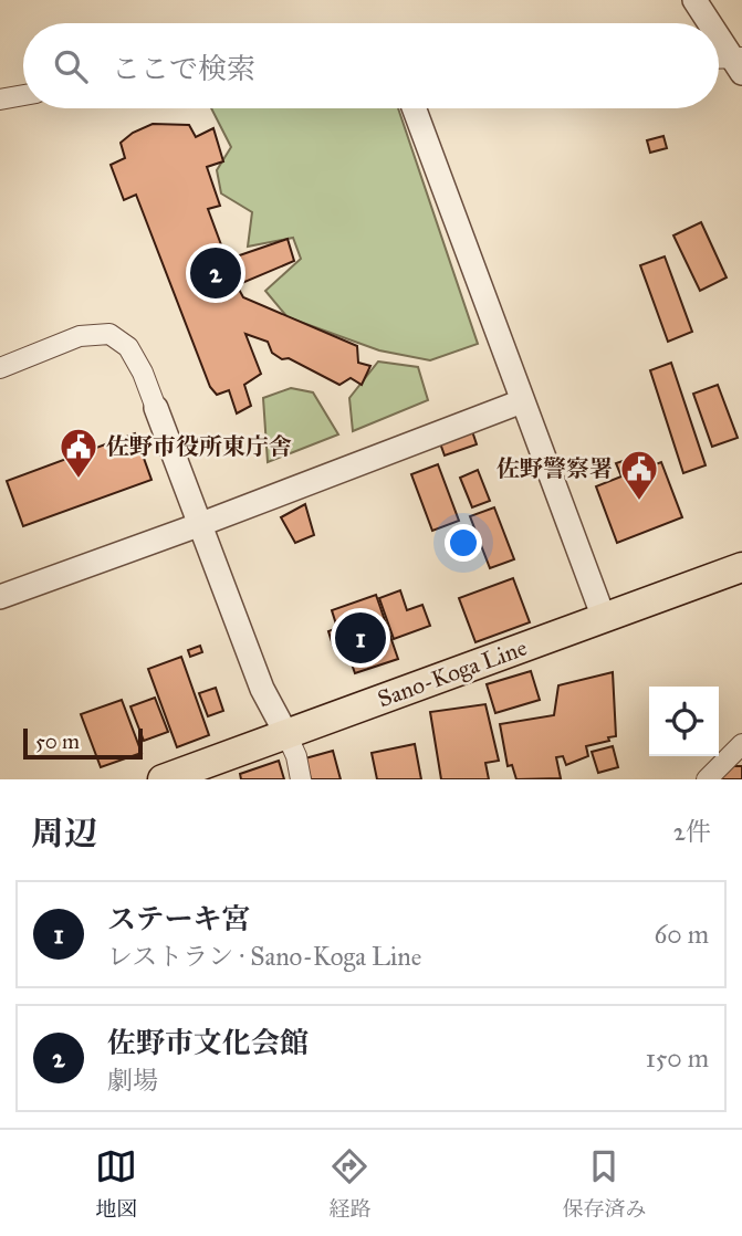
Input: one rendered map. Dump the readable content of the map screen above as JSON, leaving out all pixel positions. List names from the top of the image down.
{
  "streets": {
    "main road": ["Sano-Koga Line"]
  },
  "places": {
    "public building": ["佐野市役所東庁舎", "佐野警察署"]
  },
  "scale_bar": "50 m",
  "page": {
    "search": "ここで検索",
    "pins": ["2", "1"],
    "scale": "50 m",
    "heading": ["周辺", "2件"],
    "list": [
      {
        "mark": "1",
        "name": "ステーキ宮",
        "note": "レストラン · Sano-Koga Line",
        "value": "60 m"
      },
      {
        "mark": "2",
        "name": "佐野市文化会館",
        "note": "劇場",
        "value": "150 m"
      }
    ],
    "nav": ["地図", "経路", "保存済み"]
  }
}
